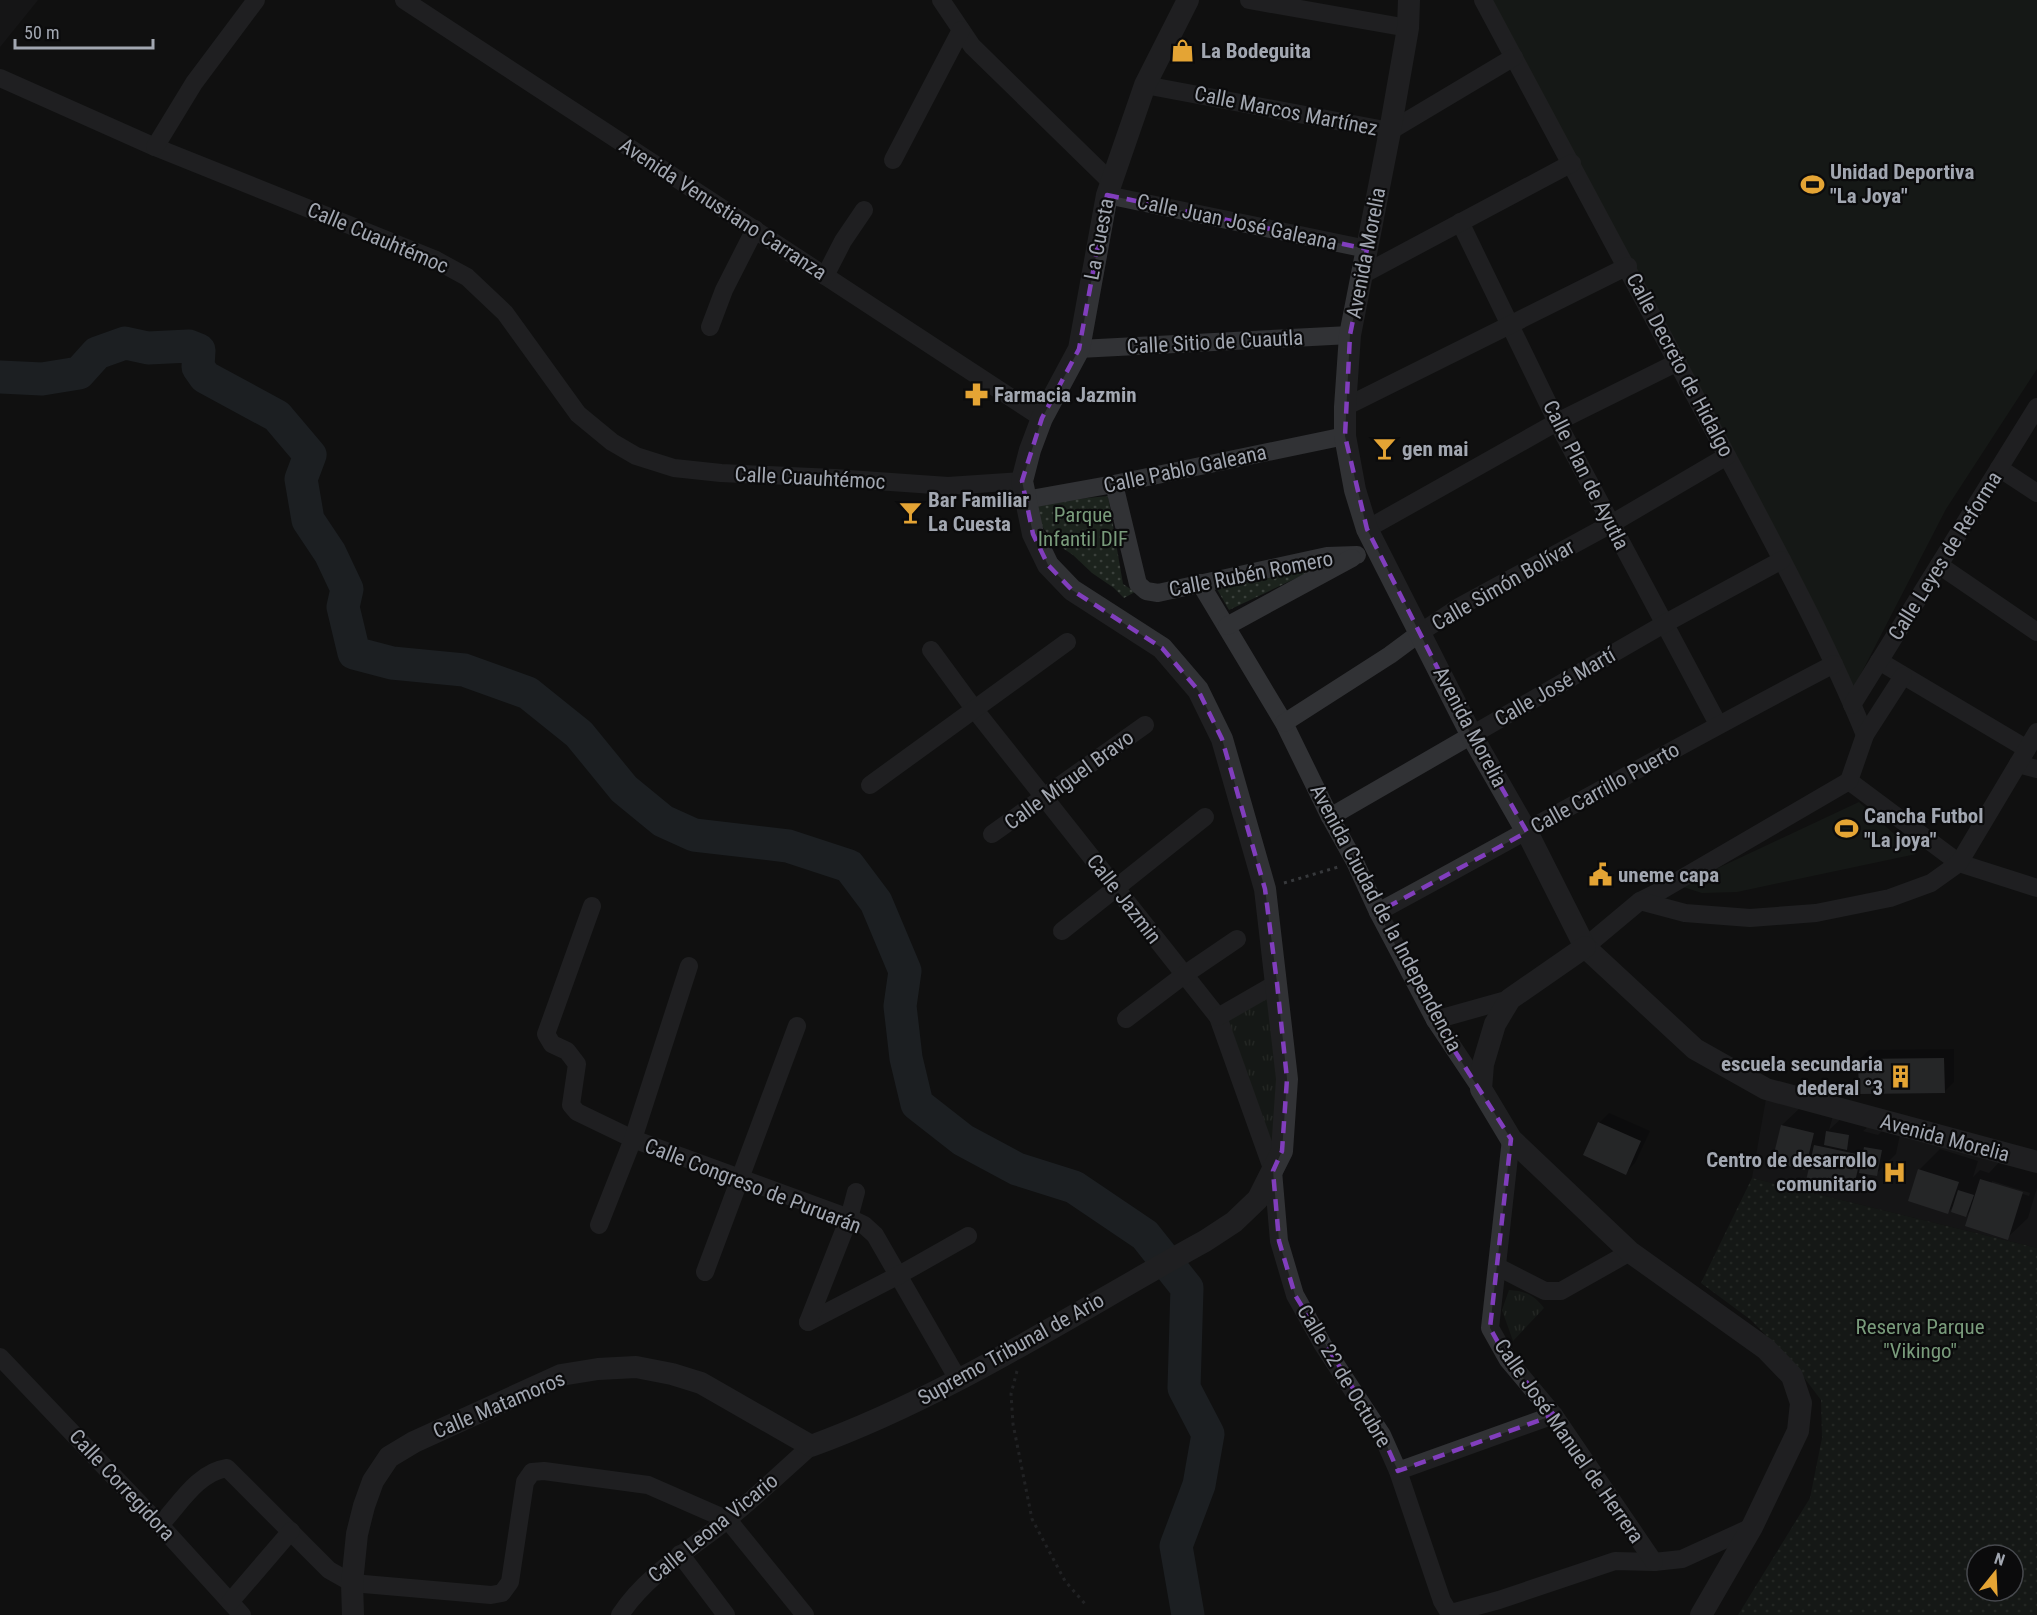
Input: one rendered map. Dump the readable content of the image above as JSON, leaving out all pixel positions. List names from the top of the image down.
{
  "streets": {
    "street": [
      "Calle Marcos Martínez",
      "Avenida Venustiano Carranza",
      "Calle Juan José Galeana",
      "Calle Cuauhtémoc",
      "La Cuesta",
      "Avenida Morelia",
      "Calle Sitio de Cuautla",
      "Calle Decreto de Hidalgo",
      "Calle Pablo Galeana",
      "Calle Plan de Ayutla",
      "Calle Leyes de Reforma",
      "Calle Rubén Romero",
      "Calle Simón Bolívar",
      "Calle José Martí",
      "Calle Miguel Bravo",
      "Calle Carrillo Puerto",
      "Calle Jazmin",
      "Avenida Ciudad de la Independencia",
      "Calle Congreso de Puruarán",
      "Supremo Tribunal de Ario",
      "Calle 22 de Octubre",
      "Calle Matamoros",
      "Calle José Manuel de Herrera",
      "Calle Corregidora",
      "Calle Leona Vicario"
    ]
  },
  "crossings": [
    ["Calle Marcos Martínez", "La Cuesta"],
    ["Calle Marcos Martínez", "Avenida Morelia"],
    ["Calle Marcos Martínez", "Calle Decreto de Hidalgo"],
    ["Avenida Venustiano Carranza", "La Cuesta"],
    ["Calle Juan José Galeana", "La Cuesta"],
    ["Calle Juan José Galeana", "Avenida Morelia"],
    ["Calle Cuauhtémoc", "La Cuesta"],
    ["Calle Cuauhtémoc", "Calle Pablo Galeana"],
    ["Calle Cuauhtémoc", "Supremo Tribunal de Ario"],
    ["La Cuesta", "Calle Sitio de Cuautla"],
    ["La Cuesta", "Calle Pablo Galeana"],
    ["La Cuesta", "Supremo Tribunal de Ario"],
    ["Avenida Morelia", "Calle Sitio de Cuautla"],
    ["Avenida Morelia", "Calle Pablo Galeana"],
    ["Avenida Morelia", "Calle Rubén Romero"],
    ["Avenida Morelia", "Calle Simón Bolívar"],
    ["Avenida Morelia", "Calle José Martí"],
    ["Avenida Morelia", "Calle Carrillo Puerto"],
    ["Calle Decreto de Hidalgo", "Calle Leyes de Reforma"],
    ["Calle Decreto de Hidalgo", "Calle Simón Bolívar"],
    ["Calle Decreto de Hidalgo", "Calle José Martí"],
    ["Calle Decreto de Hidalgo", "Calle Carrillo Puerto"],
    ["Calle Pablo Galeana", "Calle Rubén Romero"],
    ["Calle Pablo Galeana", "Supremo Tribunal de Ario"],
    ["Calle Plan de Ayutla", "Calle Simón Bolívar"],
    ["Calle Plan de Ayutla", "Calle José Martí"],
    ["Calle Plan de Ayutla", "Calle Carrillo Puerto"],
    ["Calle Rubén Romero", "Avenida Ciudad de la Independencia"],
    ["Calle Simón Bolívar", "Avenida Ciudad de la Independencia"],
    ["Calle José Martí", "Avenida Ciudad de la Independencia"],
    ["Calle Miguel Bravo", "Calle Jazmin"],
    ["Calle Carrillo Puerto", "Avenida Ciudad de la Independencia"],
    ["Calle Jazmin", "Supremo Tribunal de Ario"],
    ["Calle Jazmin", "Calle 22 de Octubre"],
    ["Avenida Ciudad de la Independencia", "Calle José Manuel de Herrera"],
    ["Calle Congreso de Puruarán", "Supremo Tribunal de Ario"],
    ["Supremo Tribunal de Ario", "Calle 22 de Octubre"],
    ["Supremo Tribunal de Ario", "Calle Matamoros"],
    ["Supremo Tribunal de Ario", "Calle Leona Vicario"],
    ["Calle Matamoros", "Calle Leona Vicario"]
  ],
  "parks": ["Parque Infantil DIF", "Reserva Parque \"Vikingo\""],
  "places": {
    "shop": ["La Bodeguita"],
    "sports": ["Unidad Deportiva \"La Joya\"", "Cancha Futbol \"La joya\""],
    "pharmacy": ["Farmacia Jazmin"],
    "bar": ["gen mai", "Bar Familiar La Cuesta"],
    "public building": ["uneme capa"],
    "building": ["escuela secundaria dederal °3"],
    "hospital": ["Centro de desarrollo comunitario"]
  },
  "scale_bar": "50 m",
  "north": "top"
}
